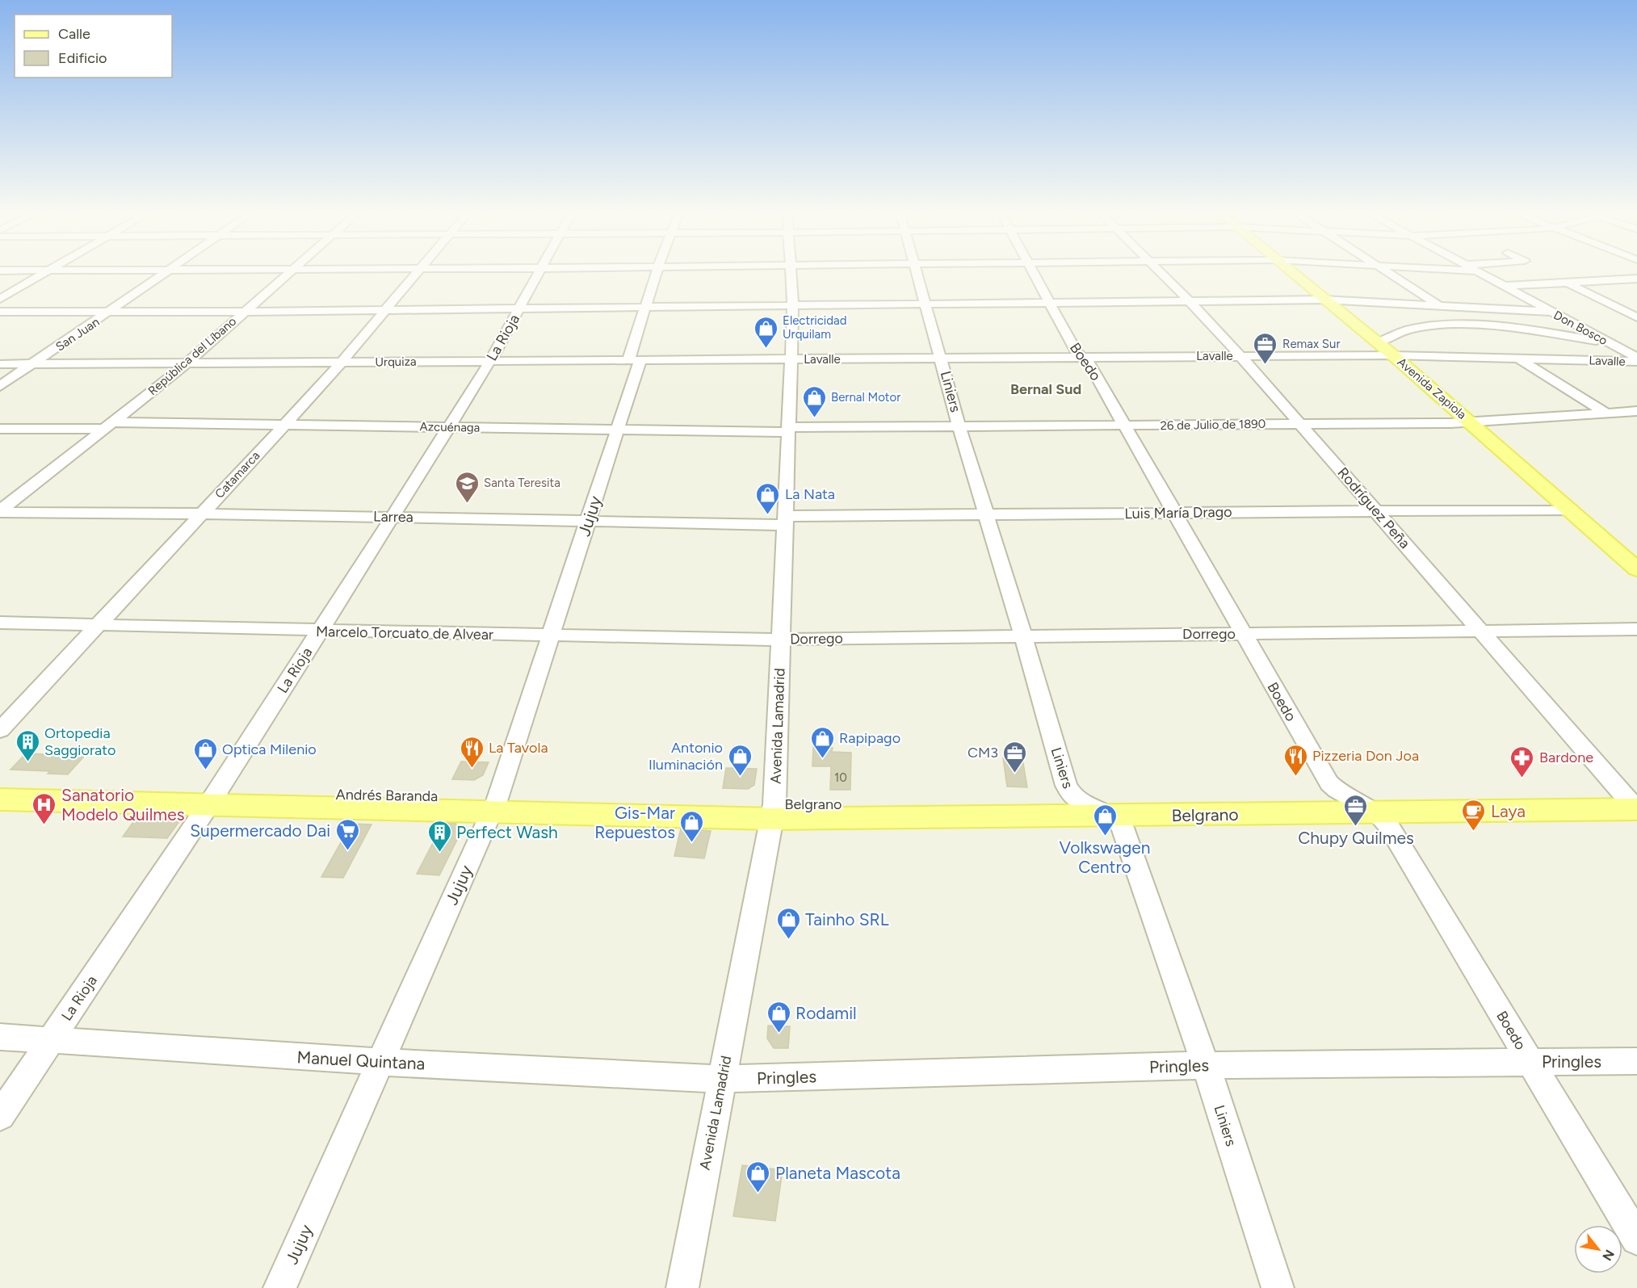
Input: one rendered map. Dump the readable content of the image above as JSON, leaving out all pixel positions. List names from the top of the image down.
{
  "streets": {
    "main road": ["Avenida Zapiola", "Andrés Baranda", "Belgrano"],
    "street": [
      "Don Bosco",
      "San Juan",
      "La Rioja",
      "República del Líbano",
      "Lavalle",
      "Urquiza",
      "Boedo",
      "Liniers",
      "26 de Julio de 1890",
      "Azcuénaga",
      "Catamarca",
      "Rodríguez Peña",
      "Luis María Drago",
      "Jujuy",
      "Larrea",
      "Marcelo Torcuato de Alvear",
      "Dorrego",
      "Avenida Lamadrid",
      "Manuel Quintana",
      "Pringles"
    ]
  },
  "crossings": [
    ["Don Bosco", "Lavalle"],
    ["San Juan", "Urquiza"],
    ["La Rioja", "Urquiza"],
    ["La Rioja", "Azcuénaga"],
    ["La Rioja", "Larrea"],
    ["La Rioja", "Marcelo Torcuato de Alvear"],
    ["La Rioja", "Andrés Baranda"],
    ["La Rioja", "Manuel Quintana"],
    ["República del Líbano", "Urquiza"],
    ["República del Líbano", "Azcuénaga"],
    ["República del Líbano", "Larrea"],
    ["Lavalle", "Urquiza"],
    ["Lavalle", "Boedo"],
    ["Lavalle", "Avenida Zapiola"],
    ["Lavalle", "Liniers"],
    ["Lavalle", "Rodríguez Peña"],
    ["Lavalle", "Avenida Lamadrid"],
    ["Urquiza", "Catamarca"],
    ["Urquiza", "Jujuy"],
    ["Urquiza", "Avenida Lamadrid"],
    ["Boedo", "26 de Julio de 1890"],
    ["Boedo", "Luis María Drago"],
    ["Boedo", "Dorrego"],
    ["Boedo", "Belgrano"],
    ["Boedo", "Pringles"],
    ["Avenida Zapiola", "26 de Julio de 1890"],
    ["Avenida Zapiola", "Luis María Drago"],
    ["Liniers", "26 de Julio de 1890"],
    ["Liniers", "Luis María Drago"],
    ["Liniers", "Dorrego"],
    ["Liniers", "Belgrano"],
    ["Liniers", "Pringles"],
    ["26 de Julio de 1890", "Azcuénaga"],
    ["26 de Julio de 1890", "Rodríguez Peña"],
    ["26 de Julio de 1890", "Avenida Lamadrid"],
    ["Azcuénaga", "Catamarca"],
    ["Azcuénaga", "Jujuy"],
    ["Azcuénaga", "Avenida Lamadrid"],
    ["Catamarca", "Larrea"],
    ["Catamarca", "Marcelo Torcuato de Alvear"],
    ["Rodríguez Peña", "Luis María Drago"],
    ["Rodríguez Peña", "Dorrego"],
    ["Rodríguez Peña", "Belgrano"],
    ["Luis María Drago", "Larrea"],
    ["Luis María Drago", "Avenida Lamadrid"],
    ["Jujuy", "Larrea"],
    ["Jujuy", "Marcelo Torcuato de Alvear"],
    ["Jujuy", "Andrés Baranda"],
    ["Jujuy", "Manuel Quintana"],
    ["Larrea", "Avenida Lamadrid"],
    ["Marcelo Torcuato de Alvear", "Dorrego"],
    ["Marcelo Torcuato de Alvear", "Avenida Lamadrid"],
    ["Dorrego", "Avenida Lamadrid"],
    ["Avenida Lamadrid", "Andrés Baranda"],
    ["Avenida Lamadrid", "Belgrano"],
    ["Avenida Lamadrid", "Manuel Quintana"],
    ["Avenida Lamadrid", "Pringles"],
    ["Andrés Baranda", "Belgrano"],
    ["Manuel Quintana", "Pringles"]
  ],
  "districts": ["Bernal Sud"],
  "places": {
    "shop": [
      "Electricidad Urquilam",
      "Bernal Motor",
      "La Nata",
      "Rapipago",
      "Optica Milenio",
      "Antonio Iluminación",
      "Volkswagen Centro",
      "Gis-Mar Repuestos",
      "Tainho SRL",
      "Rodamil",
      "Planeta Mascota"
    ],
    "office": ["Remax Sur", "CM3", "Chupy Quilmes"],
    "school or university": ["Santa Teresita"],
    "building": ["Ortopedia Saggiorato", "Perfect Wash"],
    "restaurant": ["La Tavola", "Pizzeria Don Joa"],
    "pharmacy": ["Bardone"],
    "hospital": ["Sanatorio Modelo Quilmes"],
    "cafe": ["Laya"],
    "supermarket": ["Supermercado Dai"]
  },
  "house_numbers": ["10"],
  "legend": ["Calle", "Edificio"],
  "north": "bottom right"
}
